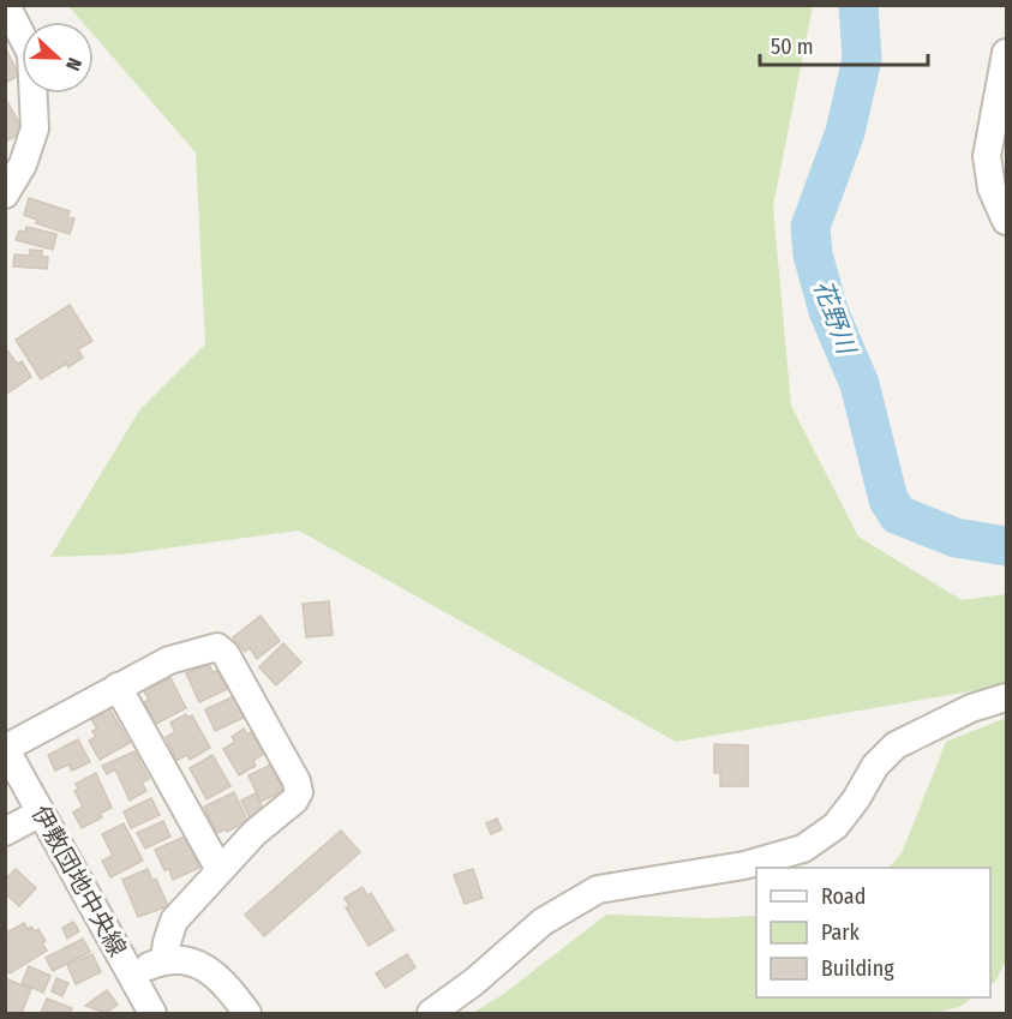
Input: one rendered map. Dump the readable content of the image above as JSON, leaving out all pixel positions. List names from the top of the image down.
{
  "streets": {
    "street": ["伊敷団地中央線"]
  },
  "water": ["花野川"],
  "legend": ["Road", "Park", "Building"],
  "scale_bar": "50 m",
  "north": "right"
}
